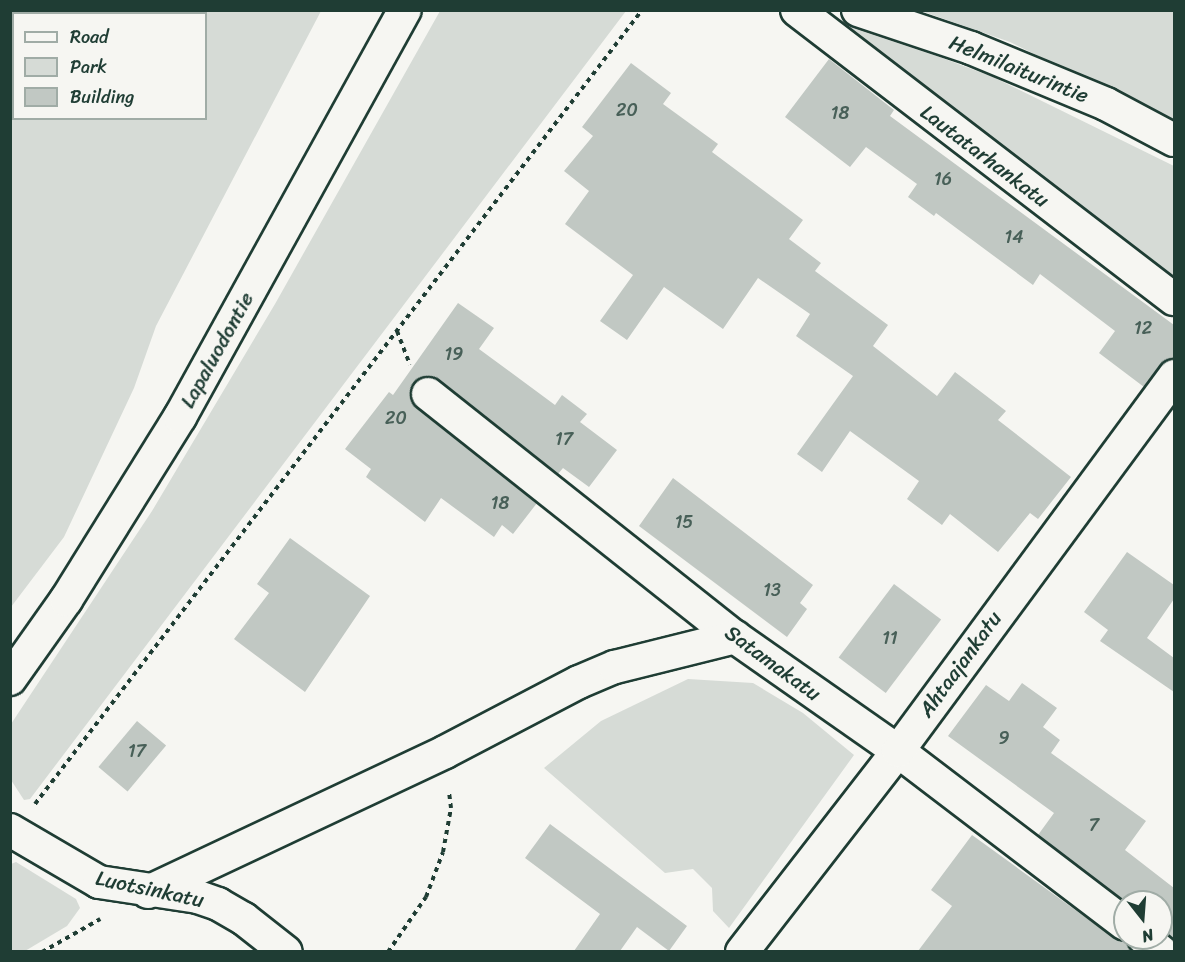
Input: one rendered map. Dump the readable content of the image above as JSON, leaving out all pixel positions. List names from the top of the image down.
{
  "streets": {
    "street": [
      "Helmilaiturintie",
      "Lautatarhankatu",
      "Lapaluodontie",
      "Satamakatu",
      "Ahtaajankatu",
      "Luotsinkatu"
    ]
  },
  "crossings": [
    ["Satamakatu", "Ahtaajankatu"]
  ],
  "house_numbers": [
    "20",
    "18",
    "16",
    "14",
    "12",
    "19",
    "20",
    "17",
    "18",
    "15",
    "13",
    "11",
    "9",
    "17",
    "7"
  ],
  "legend": ["Road", "Park", "Building"],
  "north": "bottom"
}
